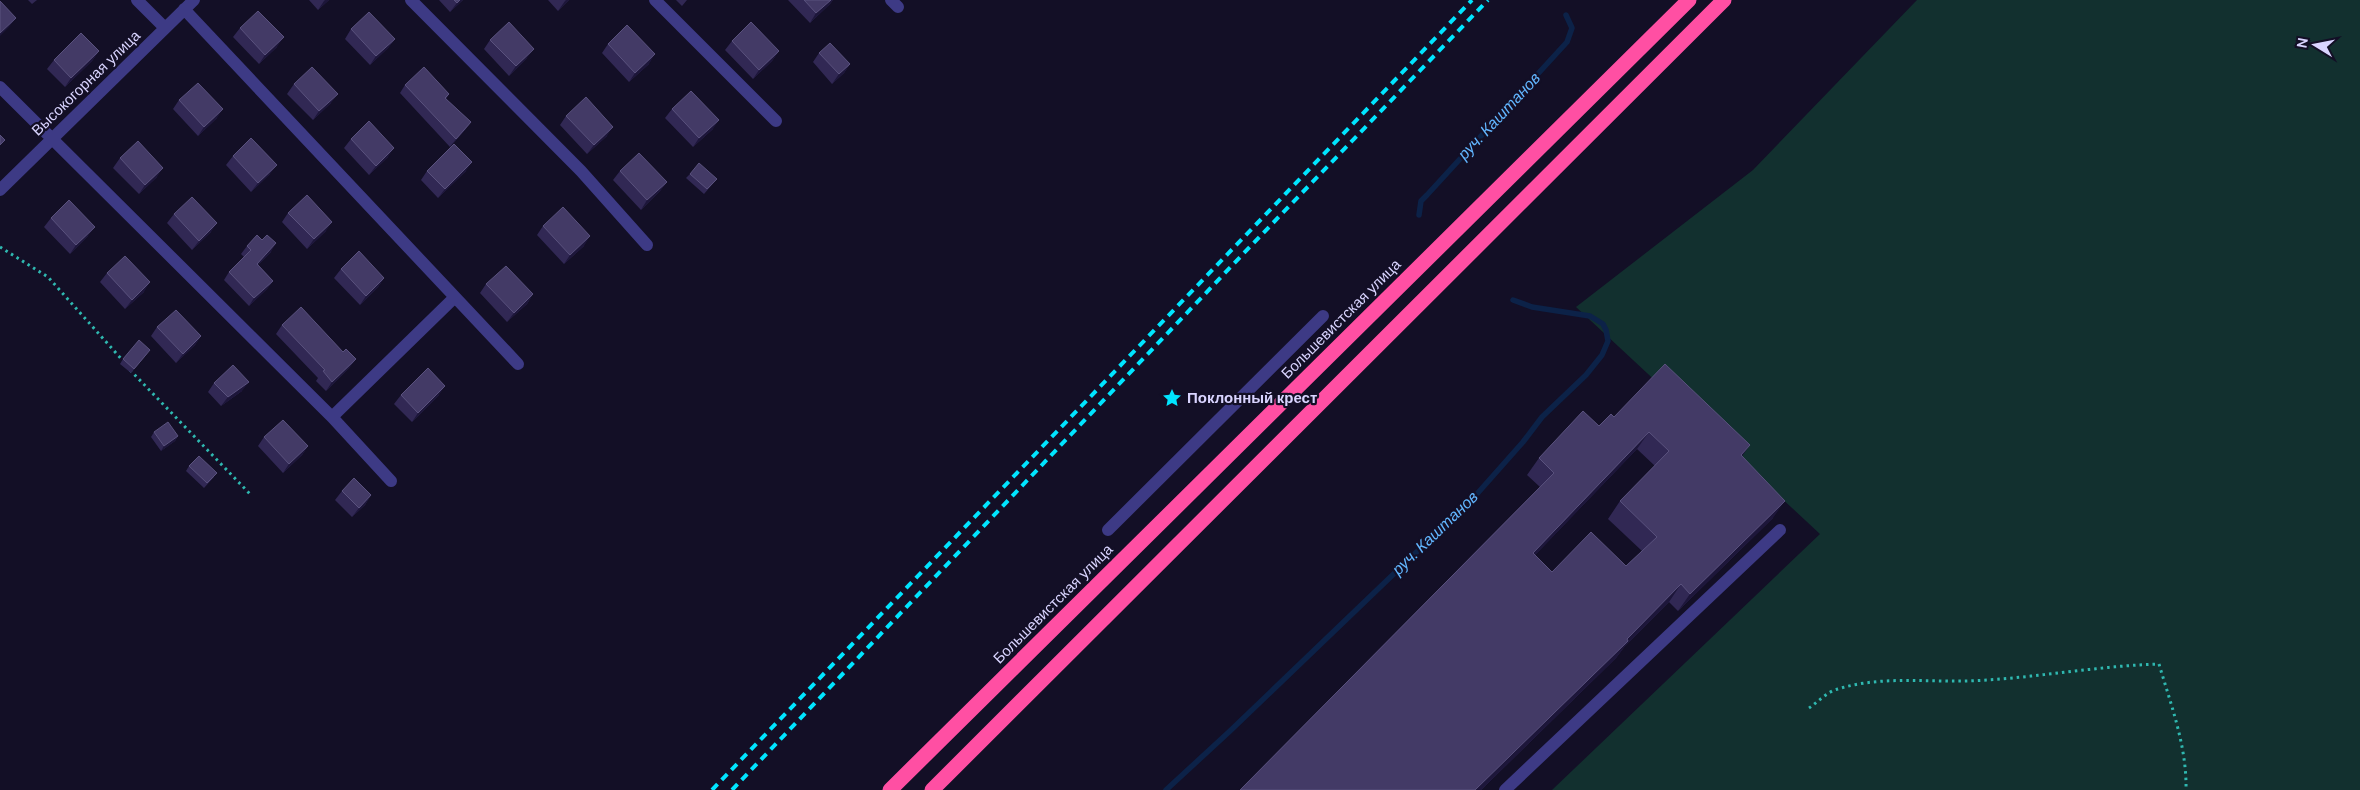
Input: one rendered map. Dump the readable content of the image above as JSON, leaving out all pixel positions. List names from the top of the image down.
{
  "streets": {
    "highway": ["Большевистская улица"],
    "street": ["Высокогорная улица"]
  },
  "water": ["руч. Каштанов"],
  "places": {
    "place": ["Поклонный крест"]
  },
  "north": "left"
}
